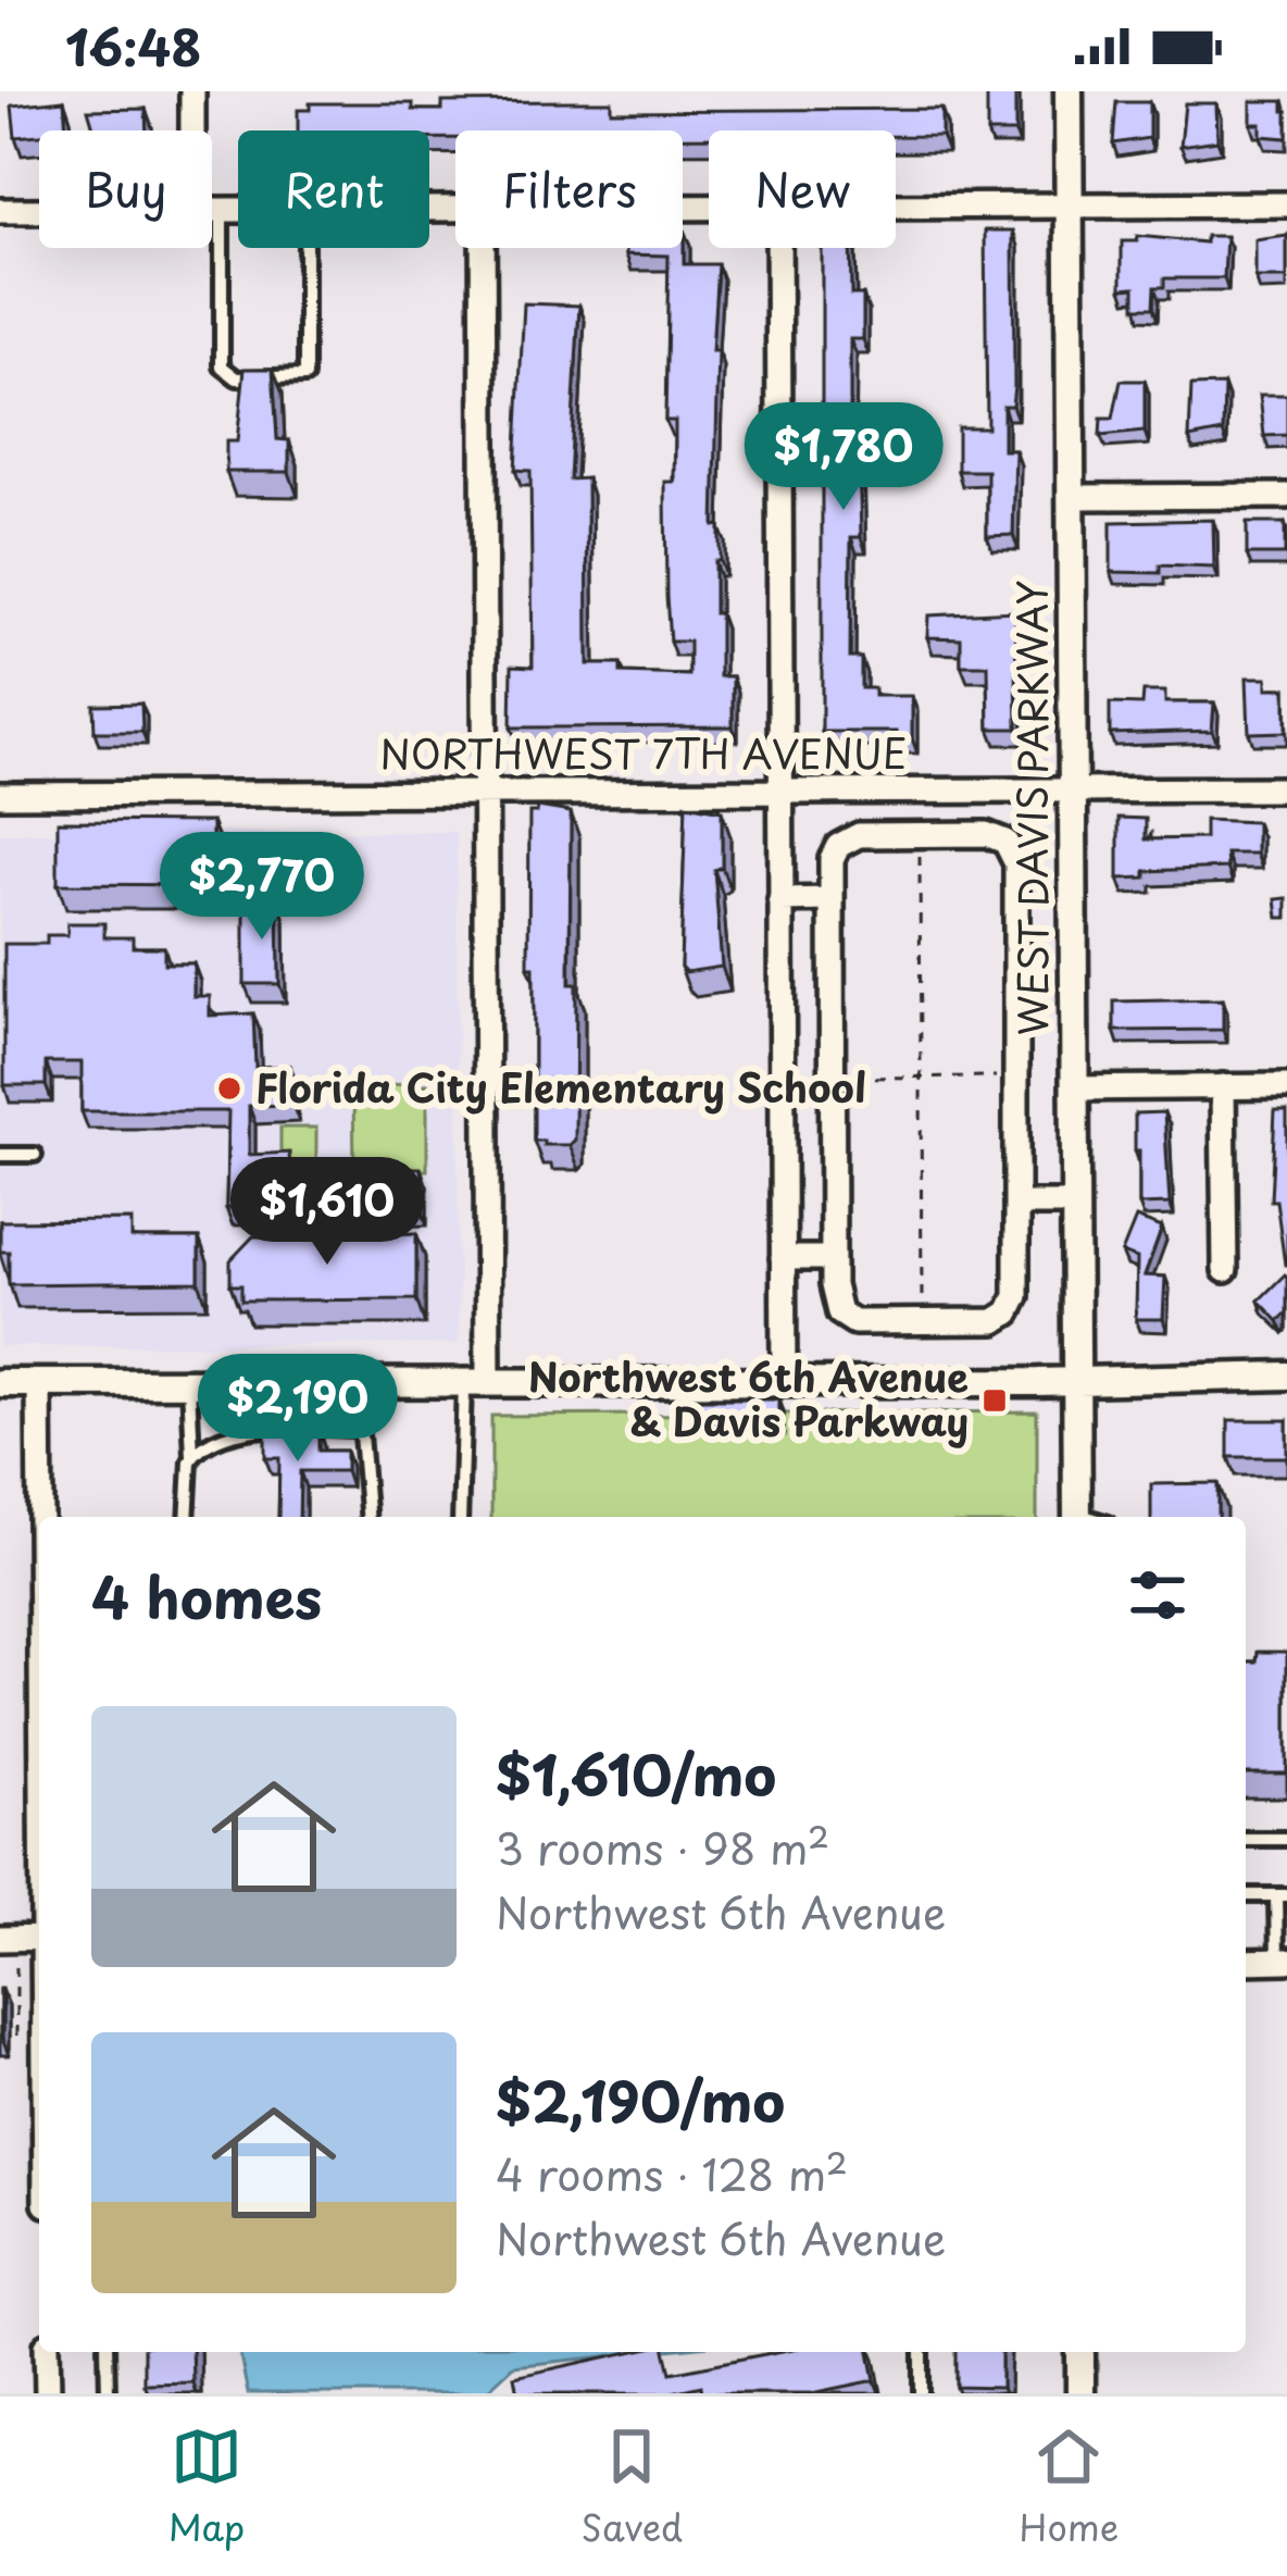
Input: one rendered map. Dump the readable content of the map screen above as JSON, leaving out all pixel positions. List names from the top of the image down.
{
  "streets": {
    "street": ["NORTHWEST 7TH AVENUE", "WEST DAVIS PARKWAY"]
  },
  "crossings": [
    ["NORTHWEST 7TH AVENUE", "WEST DAVIS PARKWAY"]
  ],
  "places": {
    "other": ["Florida City Elementary School"],
    "transit": ["Northwest 6th Avenue & Davis Parkway"]
  },
  "page": {
    "status": "16:48",
    "chip": [
      "Buy",
      "Rent",
      "Filters",
      "New"
    ],
    "price": [
      "$1,780",
      "$2,770",
      "$1,610",
      "$2,190"
    ],
    "heading": "4 homes",
    "list": [
      {
        "name": "$1,610/mo",
        "note": "3 rooms · 98 m² · Northwest 6th Avenue"
      },
      {
        "name": "$2,190/mo",
        "note": "4 rooms · 128 m² · Northwest 6th Avenue"
      }
    ],
    "tabs": ["Map", "Saved", "Home"]
  }
}
